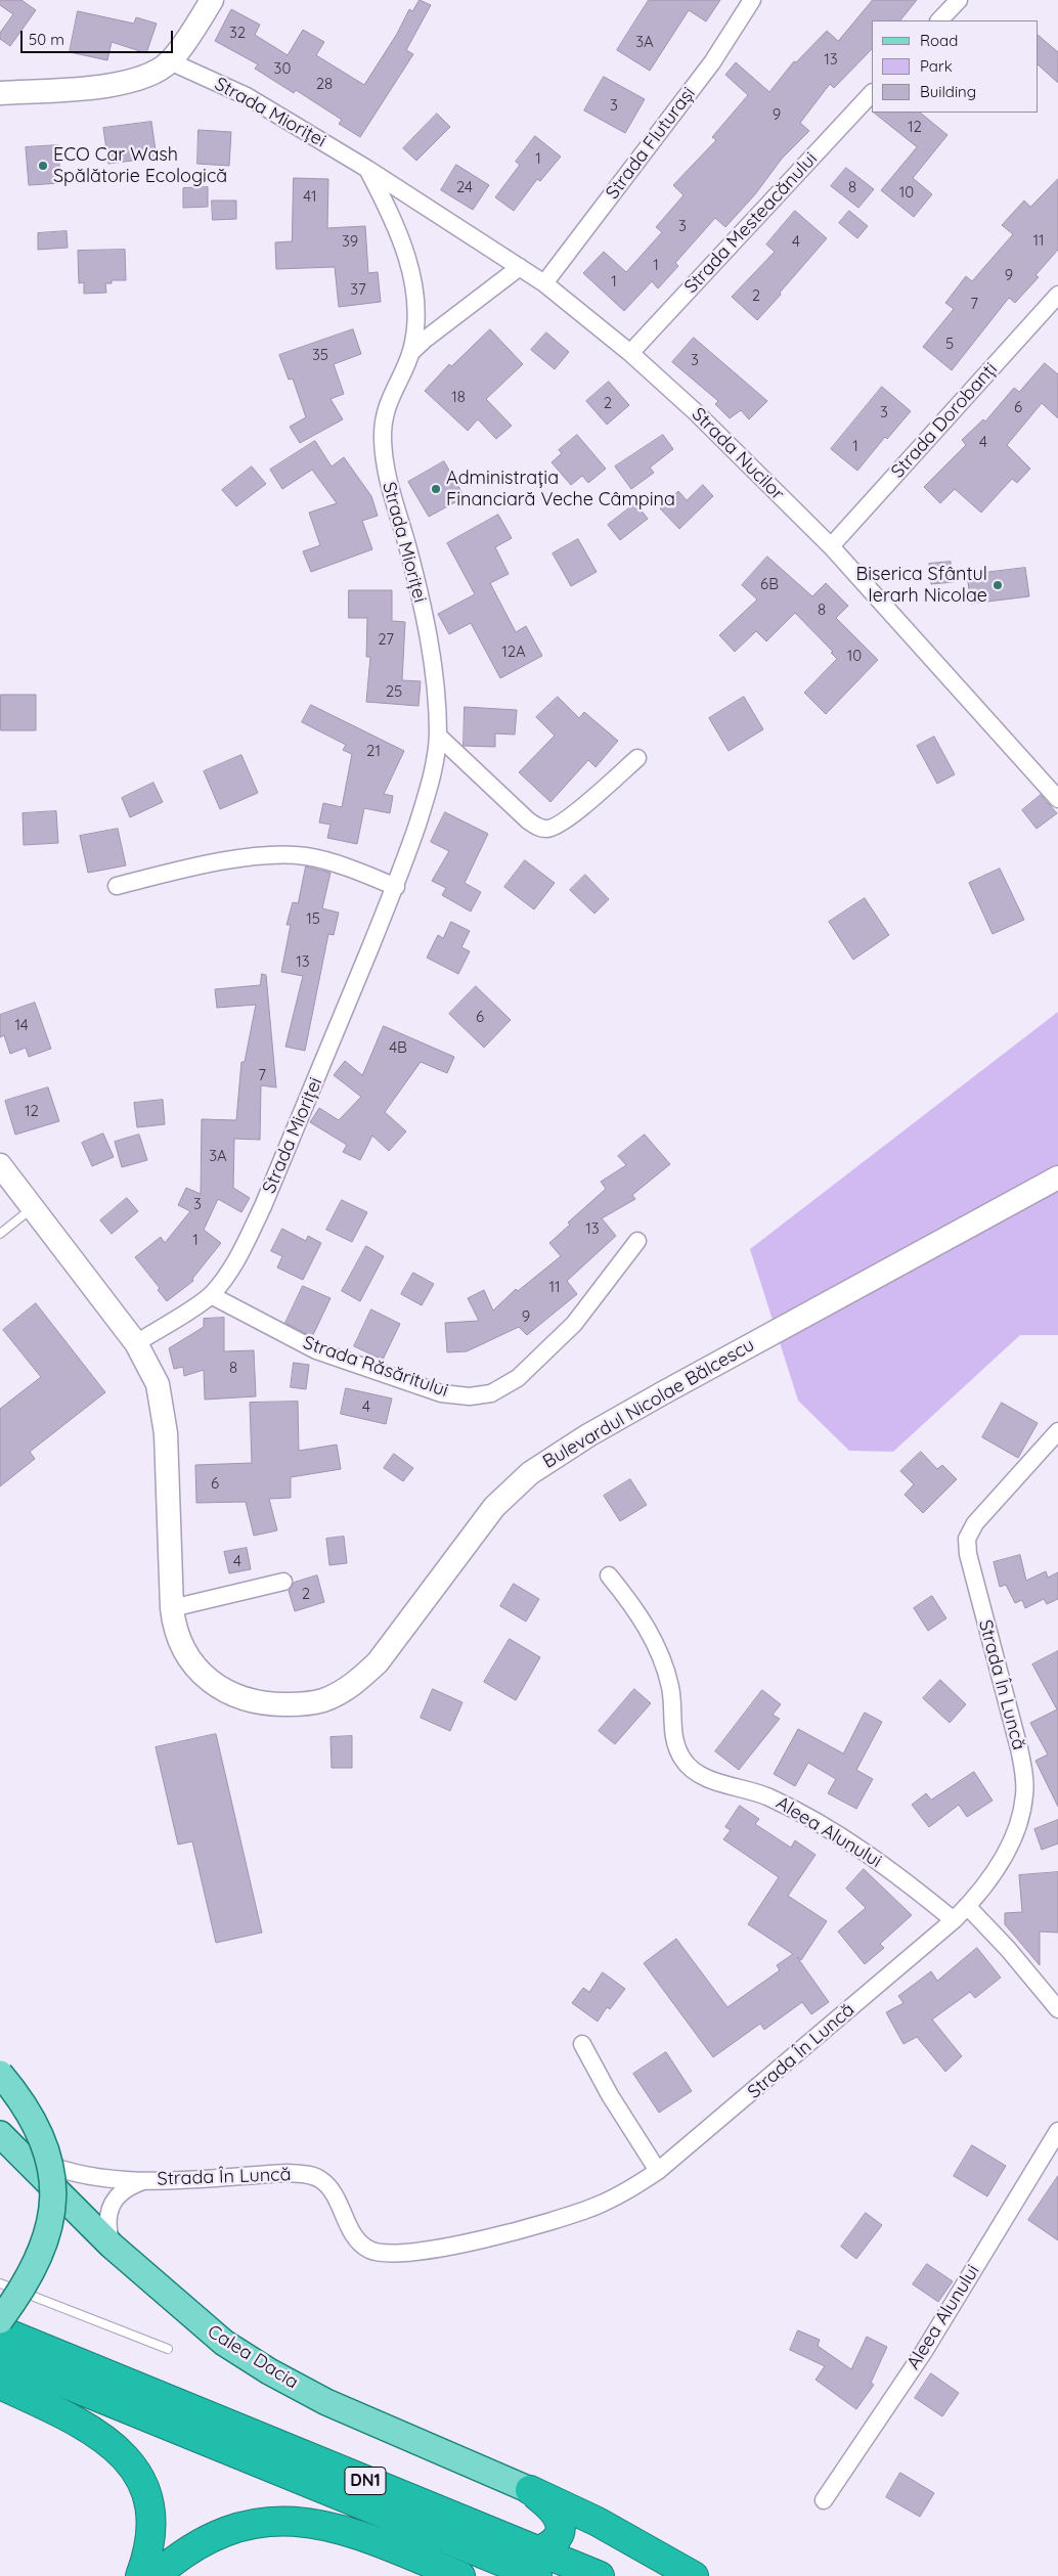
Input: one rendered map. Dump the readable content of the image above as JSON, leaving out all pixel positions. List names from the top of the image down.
{
  "streets": {
    "highway": ["DN1"],
    "main road": ["Calea Dacia"],
    "street": [
      "Strada Mioriței",
      "Strada Fluturași",
      "Strada Mesteacănului",
      "Strada Dorobanți",
      "Strada Nucilor",
      "Strada Răsăritului",
      "Bulevardul Nicolae Bălcescu",
      "Strada În Luncă",
      "Aleea Alunului"
    ]
  },
  "crossings": [
    ["Strada Mioriței", "Strada Fluturași"],
    ["Strada Mioriței", "Strada Nucilor"],
    ["Strada Mioriței", "Strada Răsăritului"],
    ["Strada Mioriței", "Bulevardul Nicolae Bălcescu"],
    ["Strada Fluturași", "Strada Nucilor"],
    ["Strada Mesteacănului", "Strada Nucilor"],
    ["Strada Dorobanți", "Strada Nucilor"],
    ["Strada În Luncă", "Aleea Alunului"],
    ["Strada În Luncă", "Calea Dacia"]
  ],
  "places": ["ECO Car Wash Spălătorie Ecologică", "Administrația Financiară Veche Câmpina", "Biserica Sfântul Ierarh Nicolae"],
  "house_numbers": [
    "32",
    "3A",
    "13",
    "30",
    "28",
    "3",
    "9",
    "12",
    "1",
    "24",
    "8",
    "10",
    "41",
    "3",
    "11",
    "39",
    "4",
    "1",
    "9",
    "1",
    "37",
    "2",
    "7",
    "5",
    "35",
    "3",
    "18",
    "2",
    "6",
    "3",
    "4",
    "1",
    "6B",
    "8",
    "27",
    "12A",
    "10",
    "25",
    "21",
    "15",
    "13",
    "6",
    "14",
    "4B",
    "7",
    "12",
    "3A",
    "3",
    "13",
    "1",
    "11",
    "9",
    "8",
    "4",
    "6",
    "4",
    "2"
  ],
  "legend": ["Road", "Park", "Building"],
  "scale_bar": "50 m"
}
